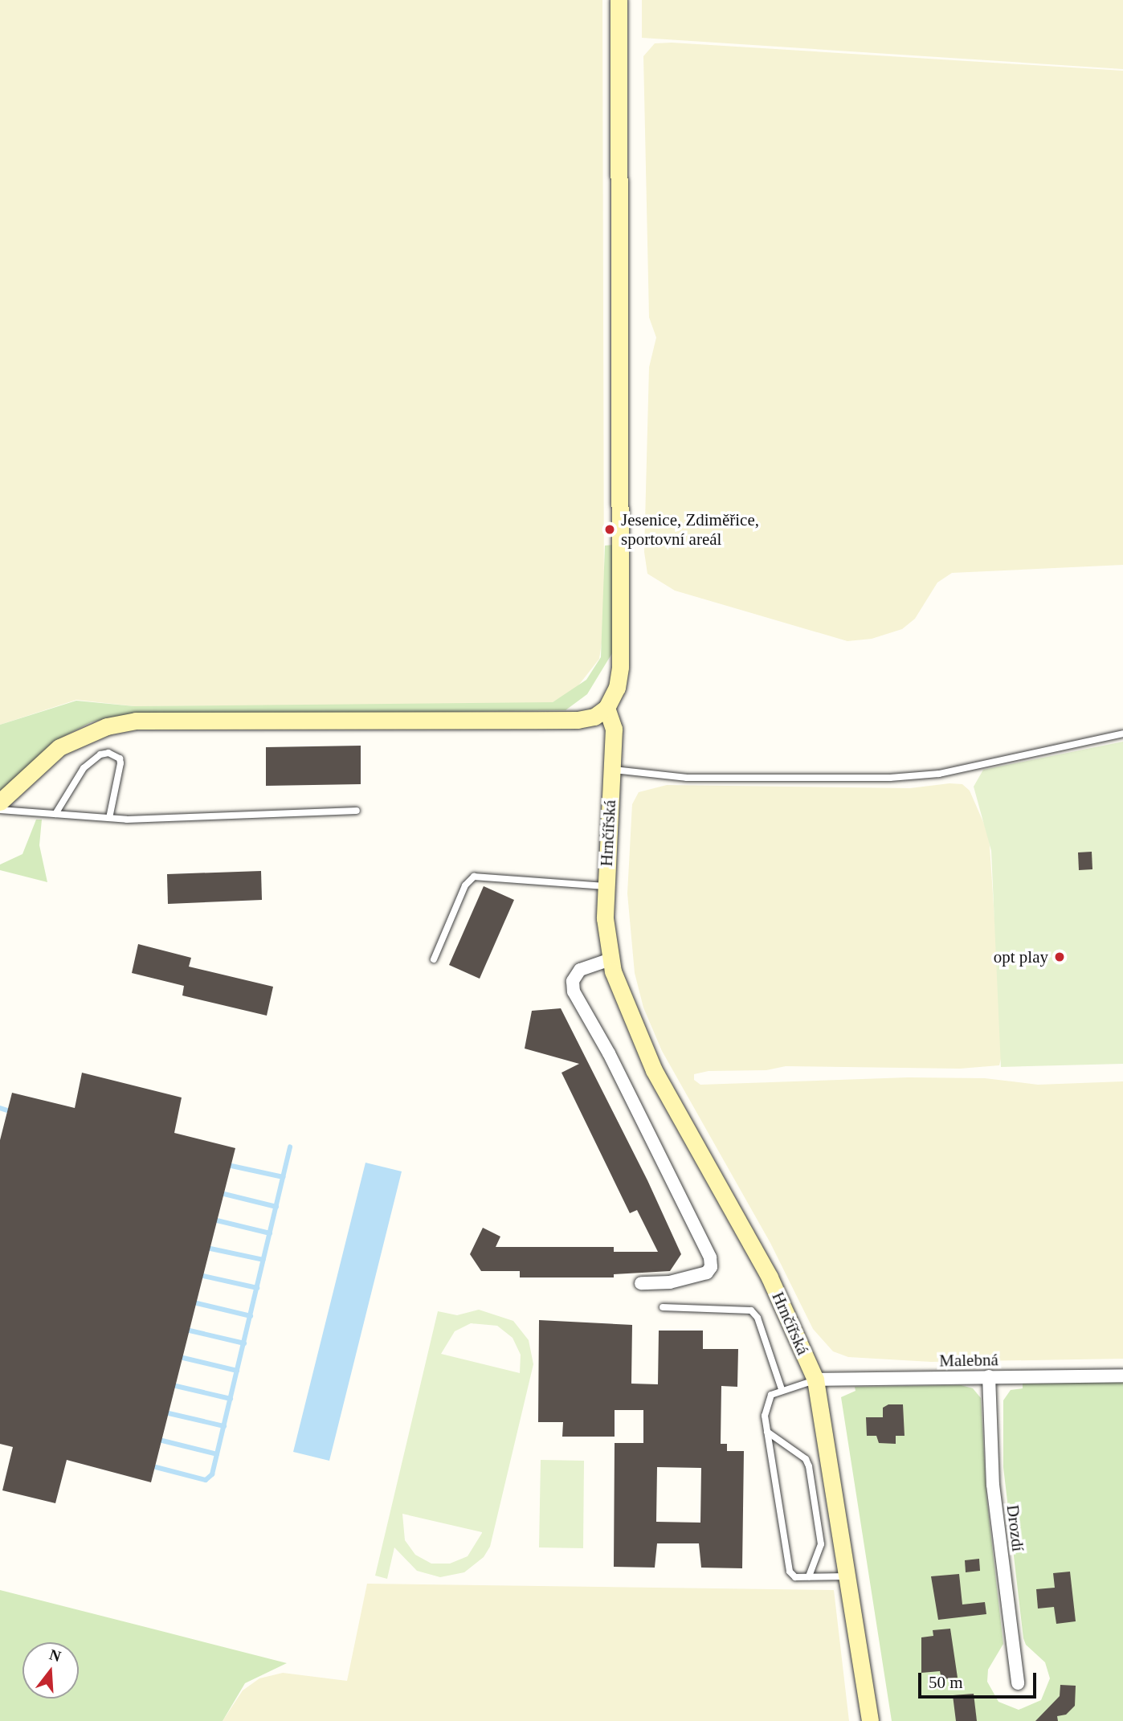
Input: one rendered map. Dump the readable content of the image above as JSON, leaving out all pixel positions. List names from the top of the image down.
{
  "streets": {
    "street": ["Hrnčířská", "Malebná", "Drozdí"]
  },
  "crossings": [
    ["Hrnčířská", "Malebná"],
    ["Malebná", "Drozdí"]
  ],
  "places": ["Jesenice, Zdiměřice, sportovní areál", "opt play"],
  "scale_bar": "50 m",
  "north": "top"
}
